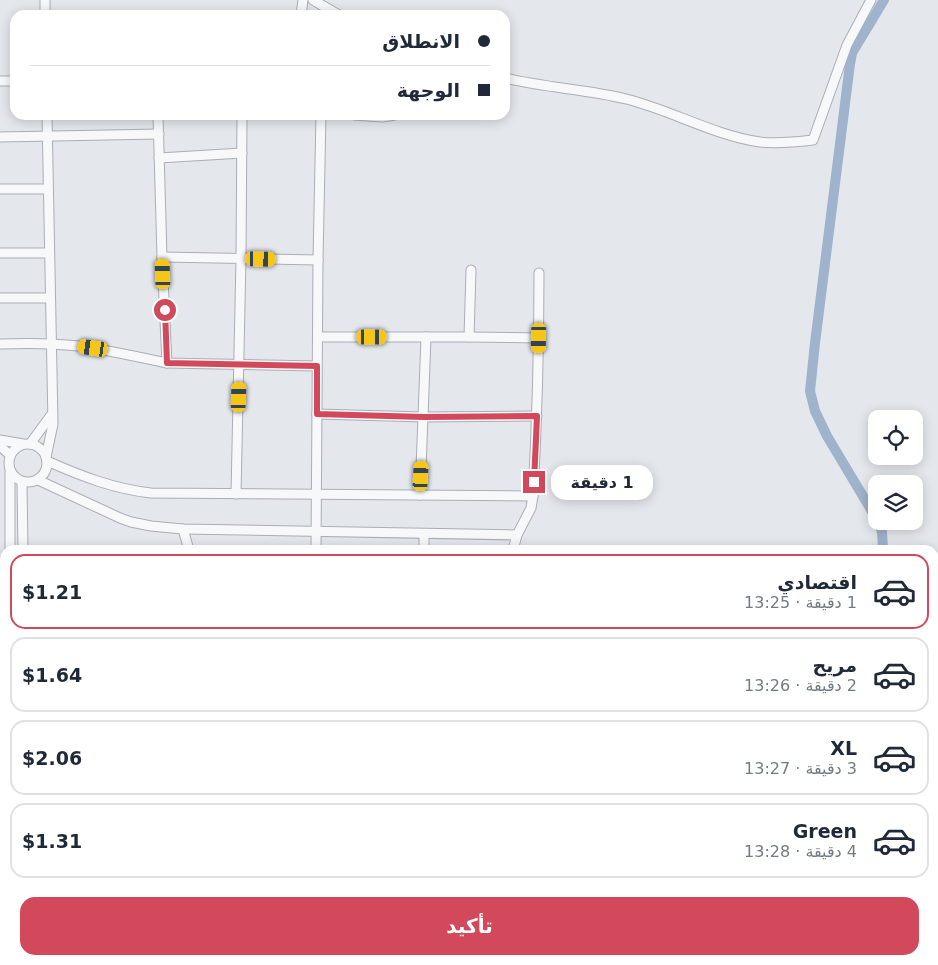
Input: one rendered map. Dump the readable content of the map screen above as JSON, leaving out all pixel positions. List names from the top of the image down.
{
  "page": {
    "banner": ["الانطلاق", "الوجهة"],
    "bubble": "1 دقيقة",
    "list": [
      {
        "name": "اقتصادي",
        "note": "1 دقيقة · 13:25",
        "value": "$1.21"
      },
      {
        "name": "مريح",
        "note": "2 دقيقة · 13:26",
        "value": "$1.64"
      },
      {
        "name": "XL",
        "note": "3 دقيقة · 13:27",
        "value": "$2.06"
      },
      {
        "name": "Green",
        "note": "4 دقيقة · 13:28",
        "value": "$1.31"
      }
    ],
    "buttons": "تأكيد"
  }
}
